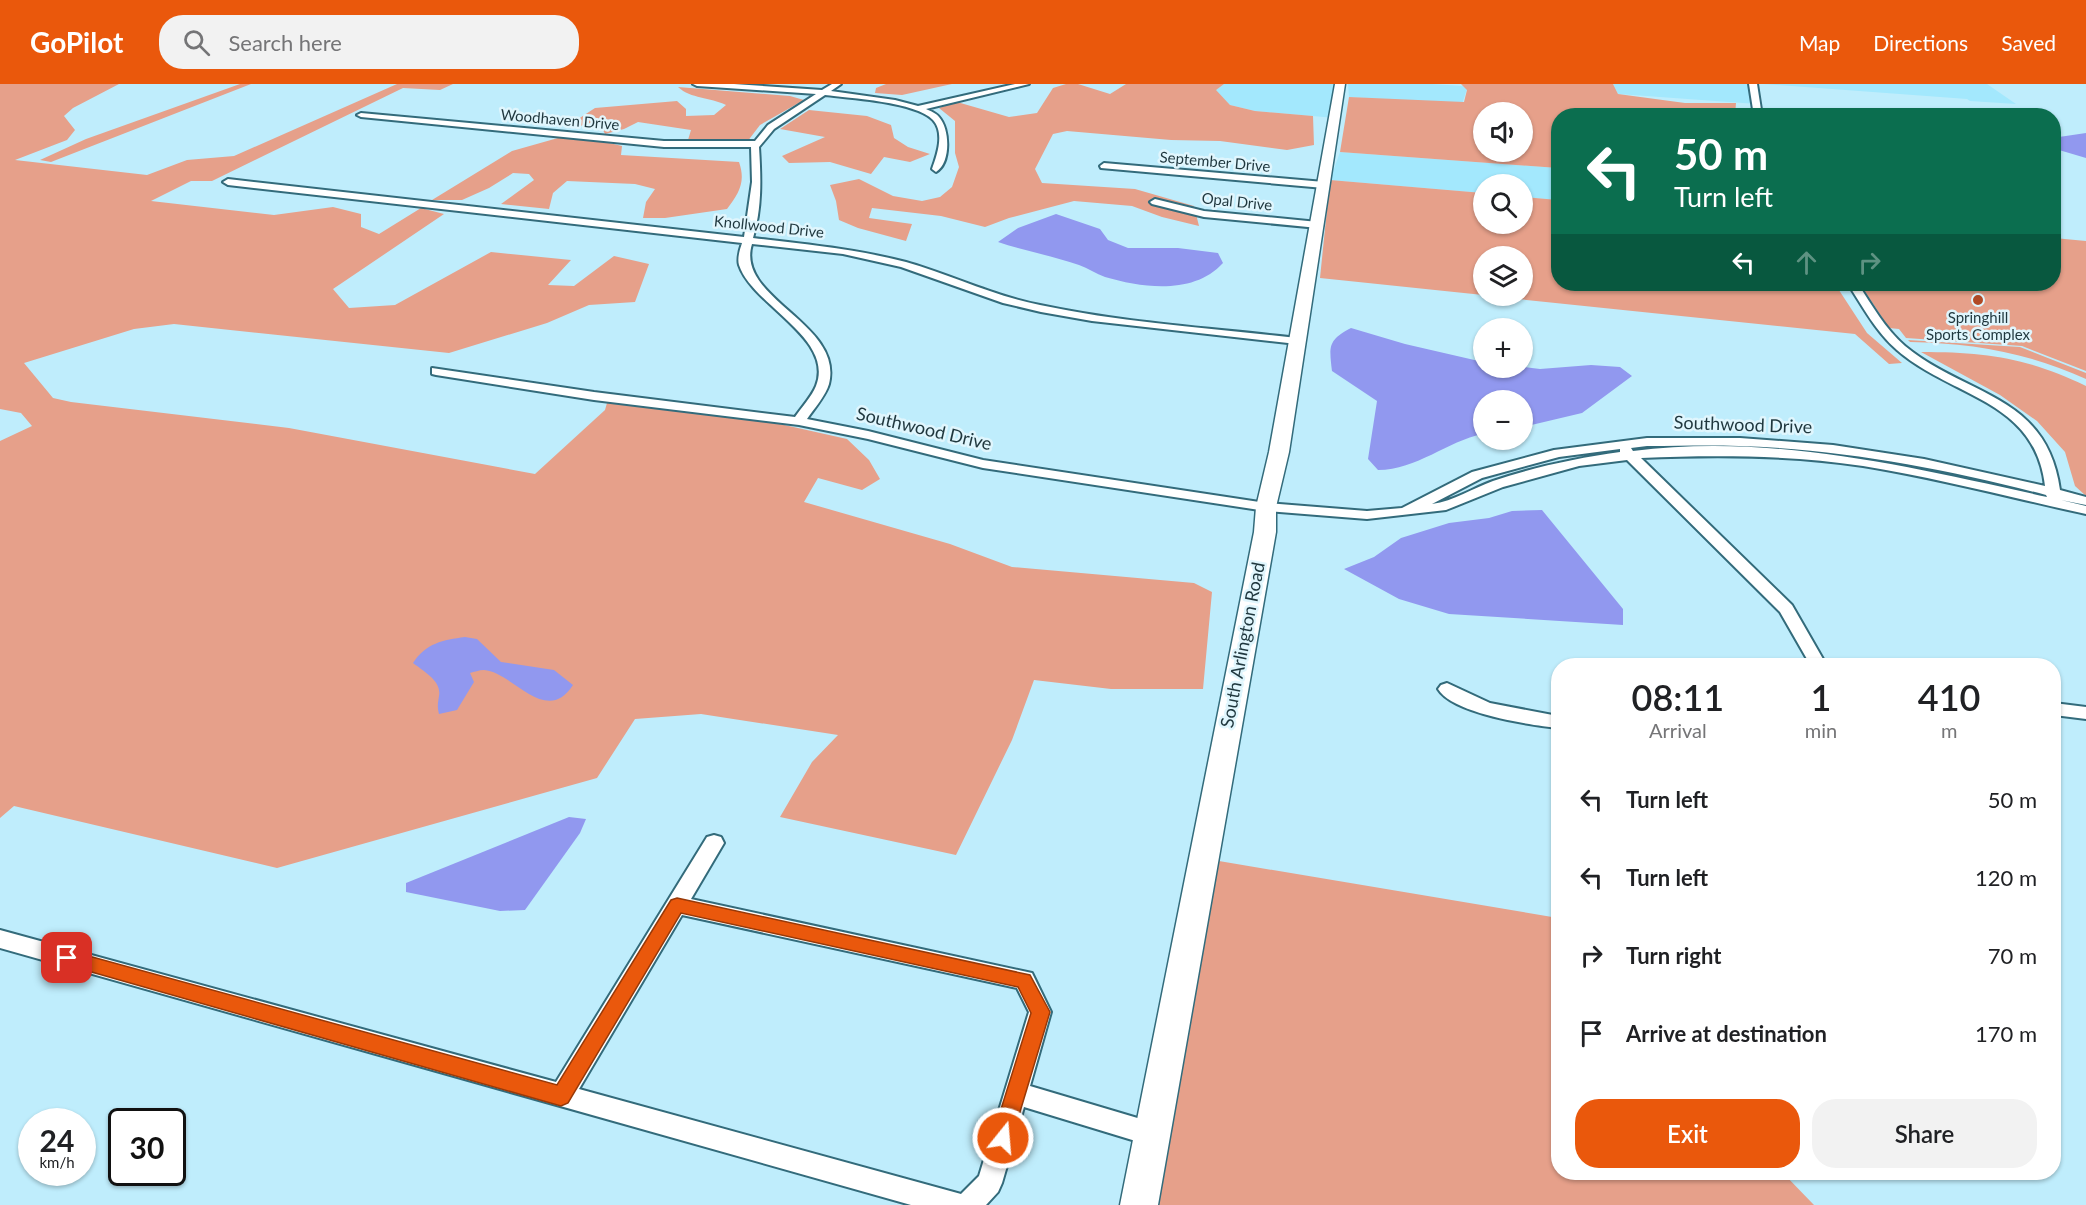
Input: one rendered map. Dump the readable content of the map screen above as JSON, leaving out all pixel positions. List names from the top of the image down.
{
  "streets": {
    "main road": ["South Arlington Road"],
    "street": [
      "Woodhaven Drive",
      "September Drive",
      "Opal Drive",
      "Knollwood Drive",
      "Southwood Drive"
    ]
  },
  "crossings": [
    ["September Drive", "South Arlington Road"],
    ["Opal Drive", "South Arlington Road"],
    ["Knollwood Drive", "South Arlington Road"],
    ["Southwood Drive", "South Arlington Road"]
  ],
  "places": ["Springhill Sports Complex"],
  "page": {
    "header": "GoPilot",
    "search": "Search here",
    "nav": ["Map", "Directions", "Saved"],
    "map_buttons": ["+", "−"],
    "turn": ["50 m", "Turn left"],
    "eta": [
      "08:11",
      "Arrival",
      "1",
      "min",
      "410",
      "m"
    ],
    "list": [
      {
        "name": "Turn left",
        "value": "50 m"
      },
      {
        "name": "Turn left",
        "value": "120 m"
      },
      {
        "name": "Turn right",
        "value": "70 m"
      },
      {
        "name": "Arrive at destination",
        "value": "170 m"
      }
    ],
    "buttons": ["Exit", "Share"],
    "speed": "24 km/h",
    "limit": "30"
  }
}
